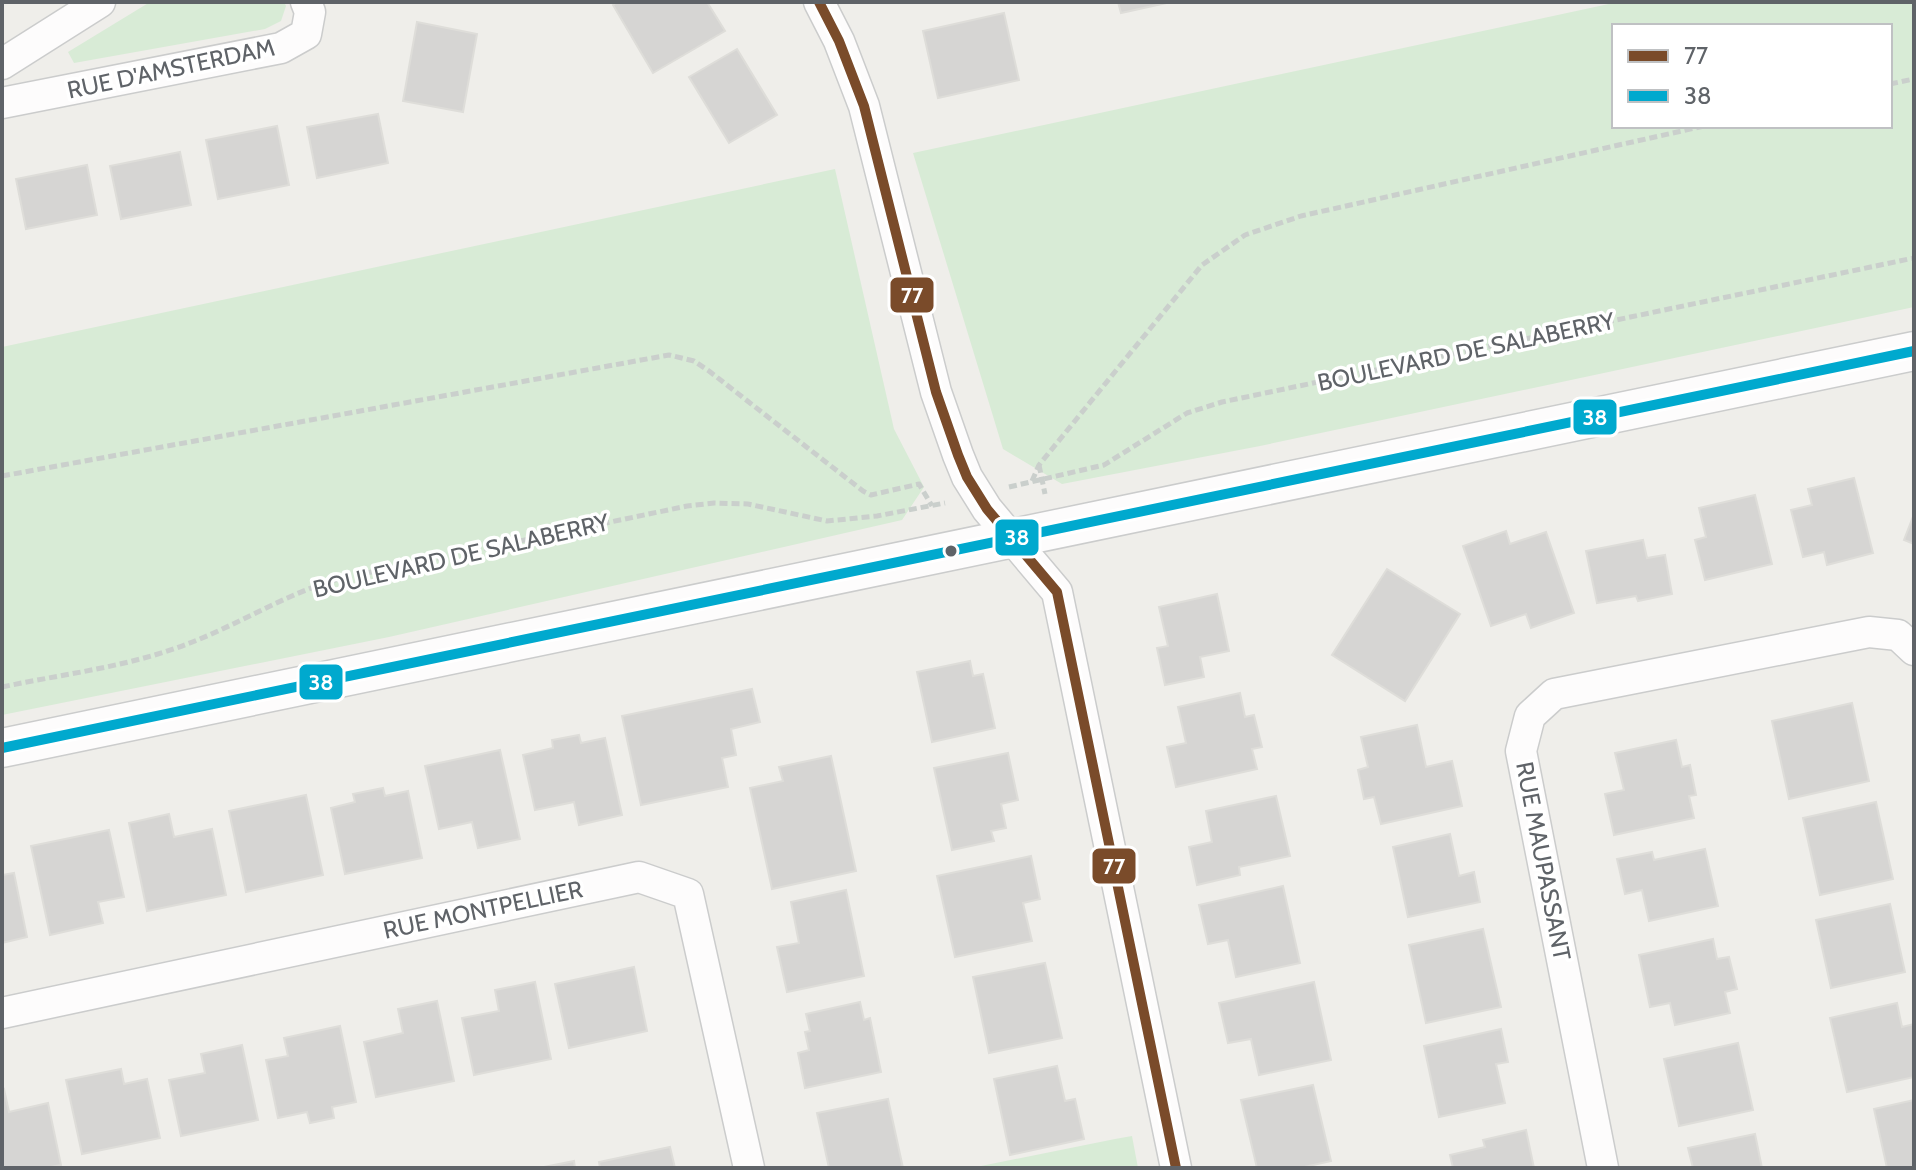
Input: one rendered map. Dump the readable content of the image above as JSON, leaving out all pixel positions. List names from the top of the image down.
{
  "streets": {
    "street": ["RUE D'AMSTERDAM", "RUE MAUPASSANT", "RUE MONTPELLIER"],
    "path": ["BOULEVARD DE SALABERRY"]
  },
  "lines": ["transit line 77", "transit line 38"],
  "legend": ["77", "38"]
}
